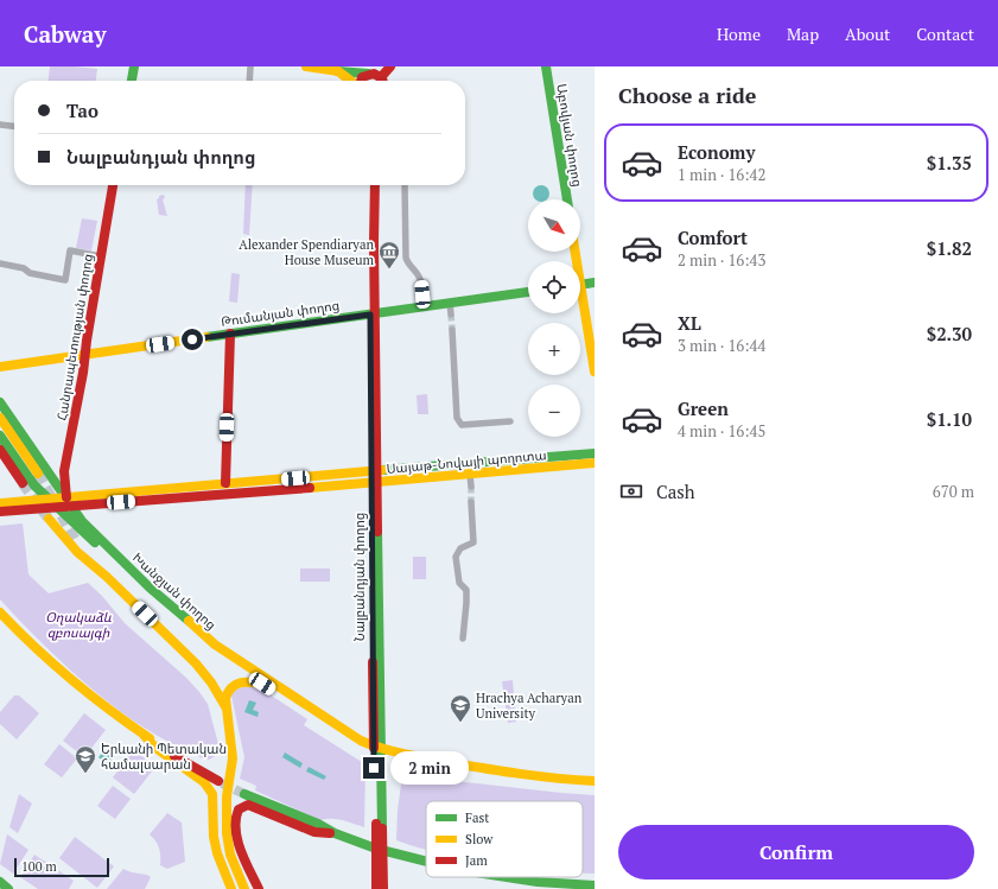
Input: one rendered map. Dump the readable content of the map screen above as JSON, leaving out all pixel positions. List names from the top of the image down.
{
  "streets": {
    "main road": [
      "Աբովյան փողոց",
      "Թումանյան փողոց",
      "Հանրապետության փողոց",
      "Սայաթ-Նովայի պողոտա",
      "Նալբանդյան փողոց",
      "Խանջյան փողոց"
    ]
  },
  "crossings": [
    ["Թումանյան փողոց", "Հանրապետության փողոց"],
    ["Թումանյան փողոց", "Նալբանդյան փողոց"],
    ["Հանրապետության փողոց", "Սայաթ-Նովայի պողոտա"],
    ["Հանրապետության փողոց", "Խանջյան փողոց"],
    ["Սայաթ-Նովայի պողոտա", "Նալբանդյան փողոց"],
    ["Սայաթ-Նովայի պողոտա", "Խանջյան փողոց"],
    ["Նալբանդյան փողոց", "Խանջյան փողոց"]
  ],
  "parks": ["Օղակաձև զբոսայգի"],
  "places": {
    "museum": ["Alexander Spendiaryan House Museum"],
    "school or university": ["Hrachya Acharyan University", "Երևանի Պետական համալսարան"]
  },
  "legend": ["Fast", "Slow", "Jam"],
  "scale_bar": "100 m",
  "north": "bottom right",
  "page": {
    "header": "Cabway",
    "nav": [
      "Home",
      "Map",
      "About",
      "Contact"
    ],
    "heading": "Choose a ride",
    "banner": ["Tao", "Նալբանդյան փողոց"],
    "list": [
      {
        "name": "Economy",
        "note": "1 min · 16:42",
        "value": "$1.35"
      },
      {
        "name": "Comfort",
        "note": "2 min · 16:43",
        "value": "$1.82"
      },
      {
        "name": "XL",
        "note": "3 min · 16:44",
        "value": "$2.30"
      },
      {
        "name": "Green",
        "note": "4 min · 16:45",
        "value": "$1.10"
      }
    ],
    "map_buttons": ["+", "−"],
    "pay": ["Cash", "670 m"],
    "bubble": "2 min",
    "buttons": "Confirm",
    "scale": "100 m"
  }
}
